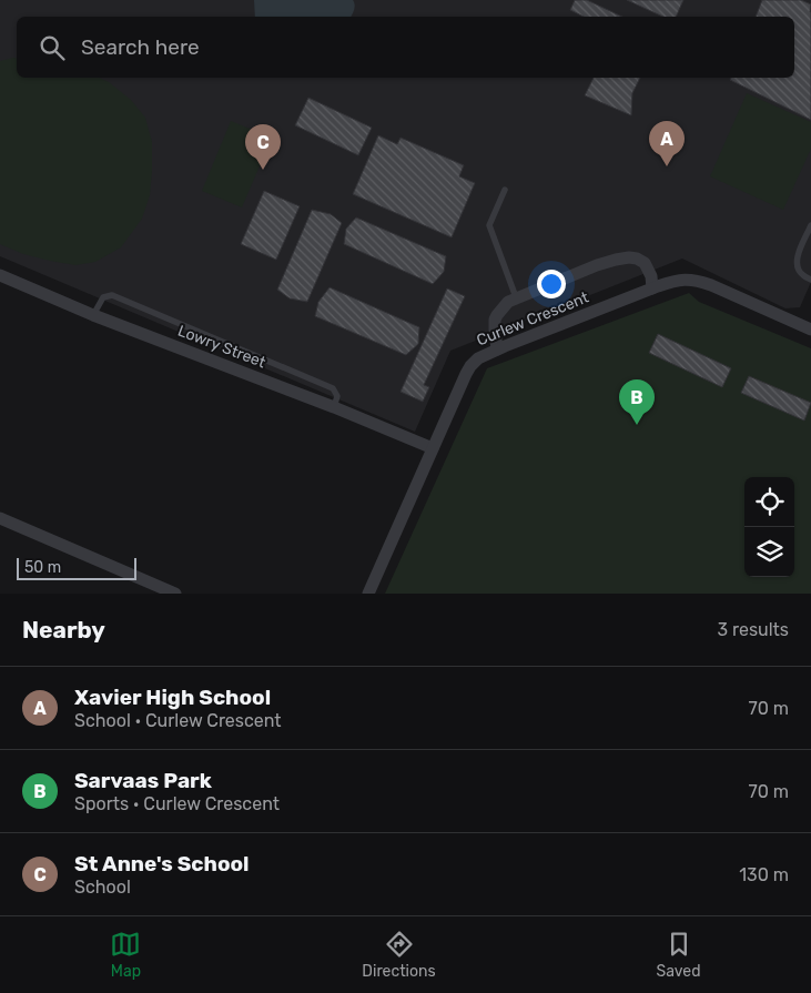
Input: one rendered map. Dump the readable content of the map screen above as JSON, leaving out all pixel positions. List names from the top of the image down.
{
  "streets": {
    "street": ["Curlew Crescent", "Lowry Street"]
  },
  "crossings": [
    ["Curlew Crescent", "Lowry Street"]
  ],
  "scale_bar": "50 m",
  "page": {
    "search": "Search here",
    "pins": ["A", "C", "B"],
    "scale": "50 m",
    "heading": ["Nearby", "3 results"],
    "list": [
      {
        "mark": "A",
        "name": "Xavier High School",
        "note": "School · Curlew Crescent",
        "value": "70 m"
      },
      {
        "mark": "B",
        "name": "Sarvaas Park",
        "note": "Sports · Curlew Crescent",
        "value": "70 m"
      },
      {
        "mark": "C",
        "name": "St Anne's School",
        "note": "School",
        "value": "130 m"
      }
    ],
    "nav": ["Map", "Directions", "Saved"]
  }
}
